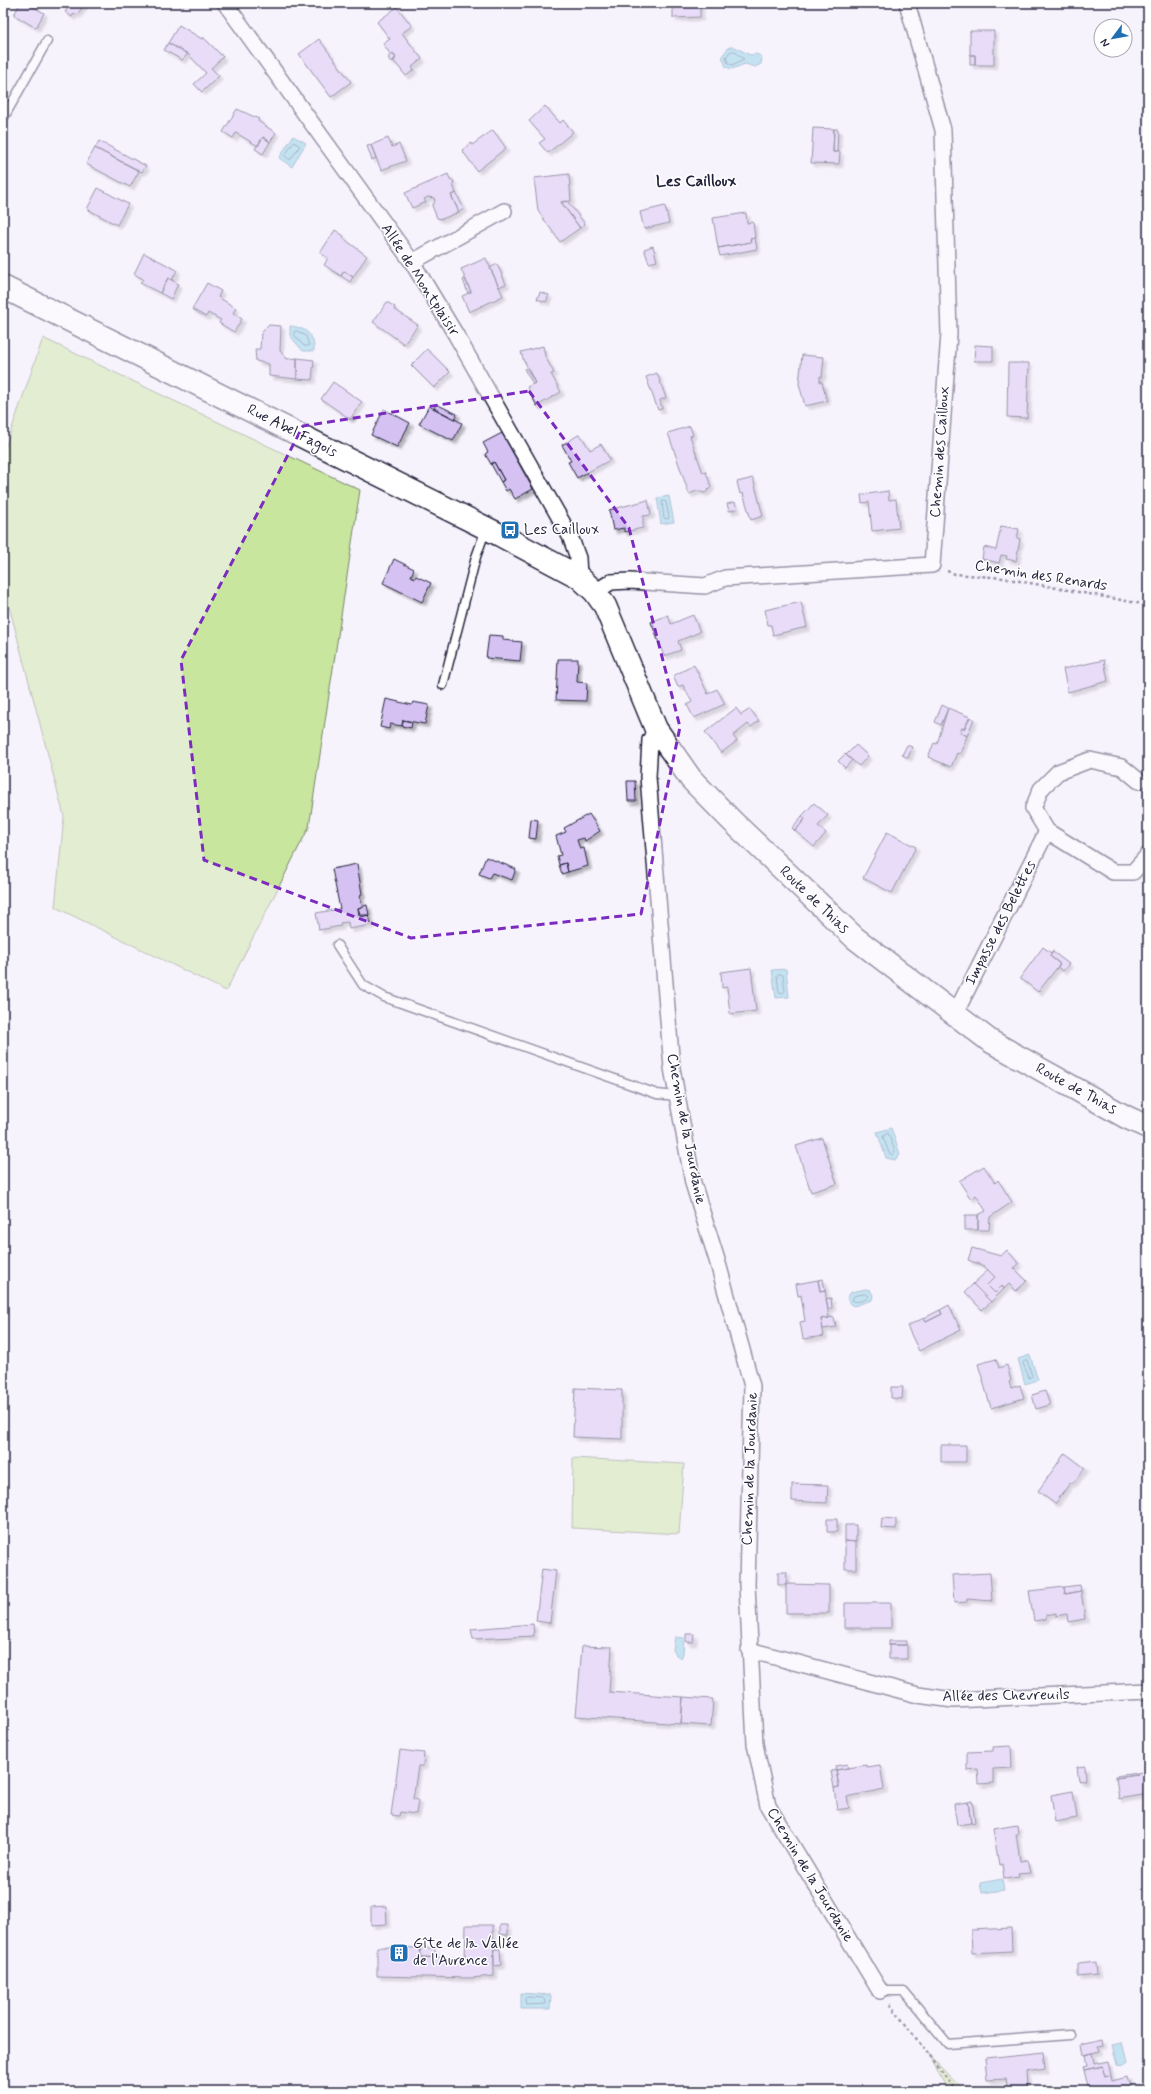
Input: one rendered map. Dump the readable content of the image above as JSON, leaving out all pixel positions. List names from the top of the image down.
{
  "streets": {
    "street": [
      "Allée de Montplaisir",
      "Rue Abel Fagois",
      "Chemin des Cailloux",
      "Route de Thias",
      "Impasse des Belettes",
      "Chemin de la Jourdanie",
      "Allée des Chevreuils"
    ],
    "path": ["Chemin des Renards"]
  },
  "crossings": [
    ["Allée de Montplaisir", "Rue Abel Fagois"],
    ["Allée de Montplaisir", "Route de Thias"],
    ["Rue Abel Fagois", "Route de Thias"],
    ["Chemin des Cailloux", "Chemin des Renards"],
    ["Route de Thias", "Impasse des Belettes"],
    ["Route de Thias", "Chemin de la Jourdanie"],
    ["Chemin de la Jourdanie", "Allée des Chevreuils"]
  ],
  "districts": ["Les Cailloux"],
  "places": {
    "bus stop": ["Les Cailloux"],
    "building": ["Gîte de la Vallée de l'Aurence"]
  },
  "north": "bottom left"
}
